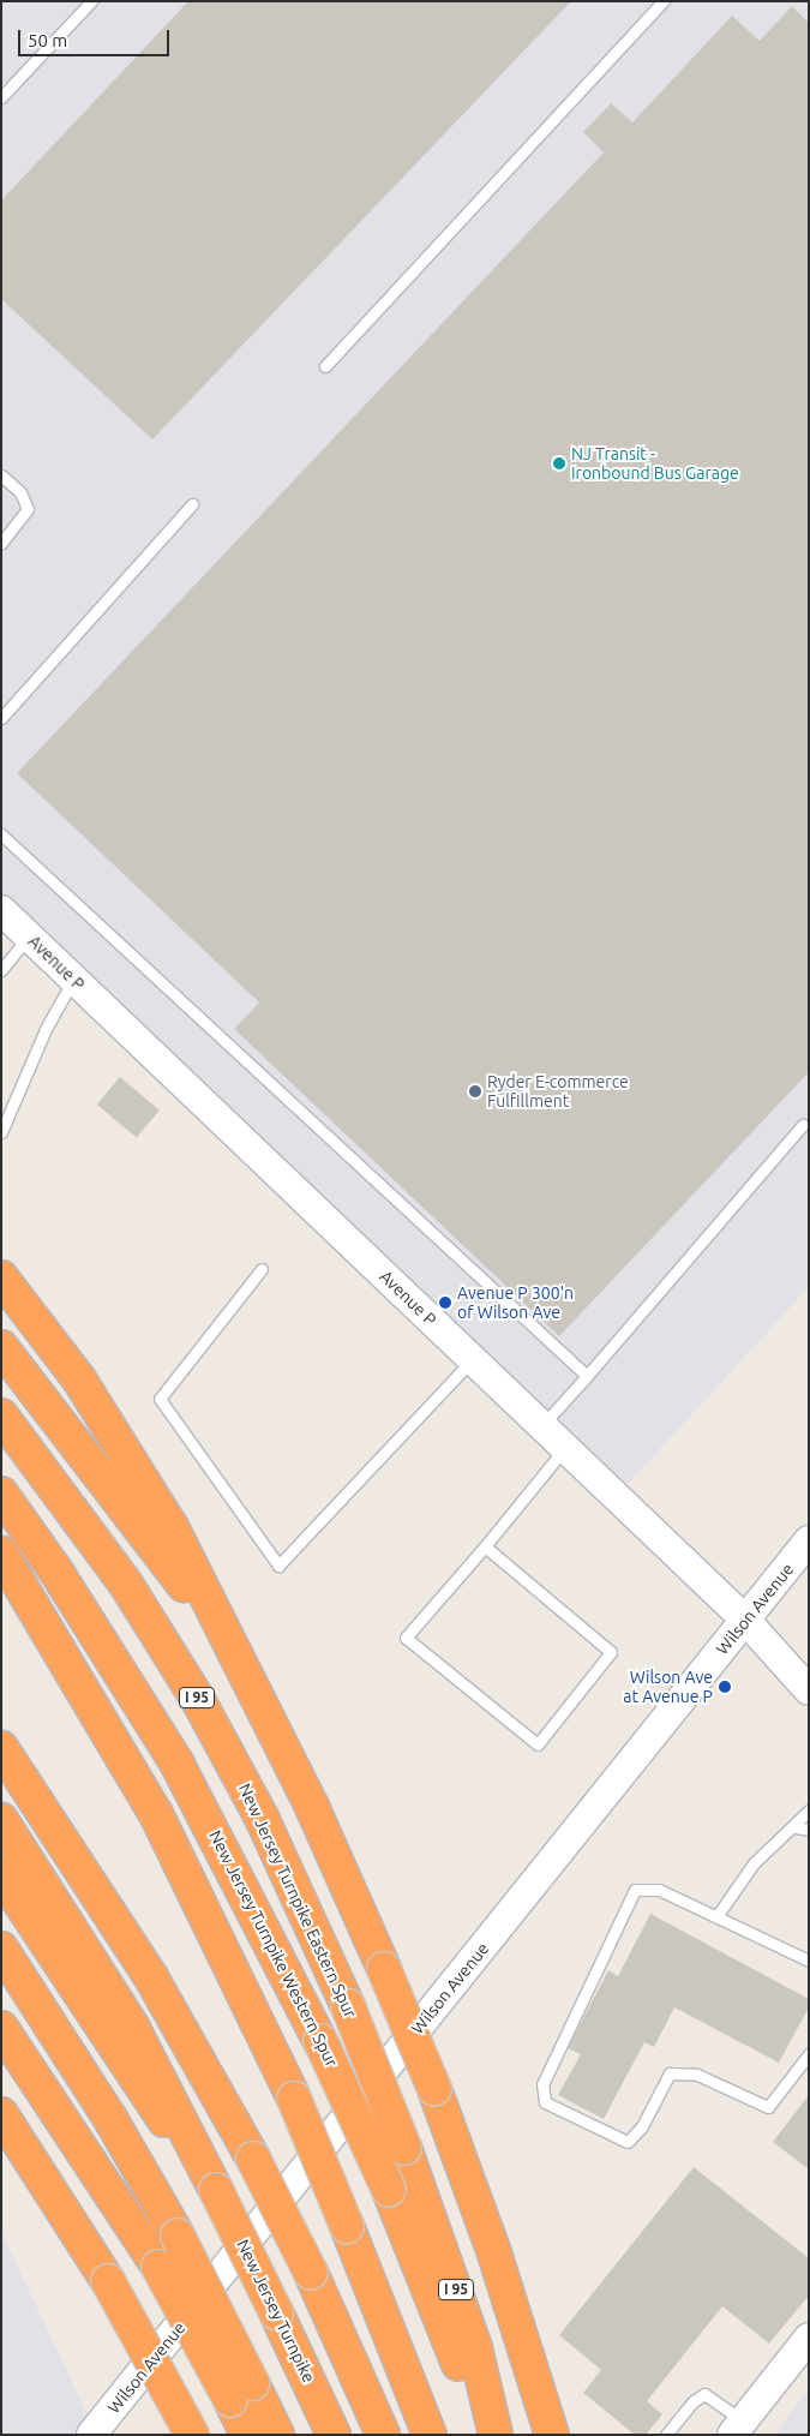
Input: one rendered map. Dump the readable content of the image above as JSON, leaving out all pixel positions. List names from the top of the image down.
{
  "streets": {
    "highway": [
      "I 95",
      "New Jersey Turnpike Eastern Spur",
      "New Jersey Turnpike Western Spur",
      "New Jersey Turnpike"
    ],
    "street": ["Avenue P", "Wilson Avenue"]
  },
  "crossings": [
    ["Avenue P", "Wilson Avenue"]
  ],
  "places": [
    "NJ Transit - Ironbound Bus Garage",
    "Ryder E-commerce Fulfillment",
    "Avenue P 300'n of Wilson Ave",
    "Wilson Ave at Avenue P"
  ],
  "scale_bar": "50 m"
}
